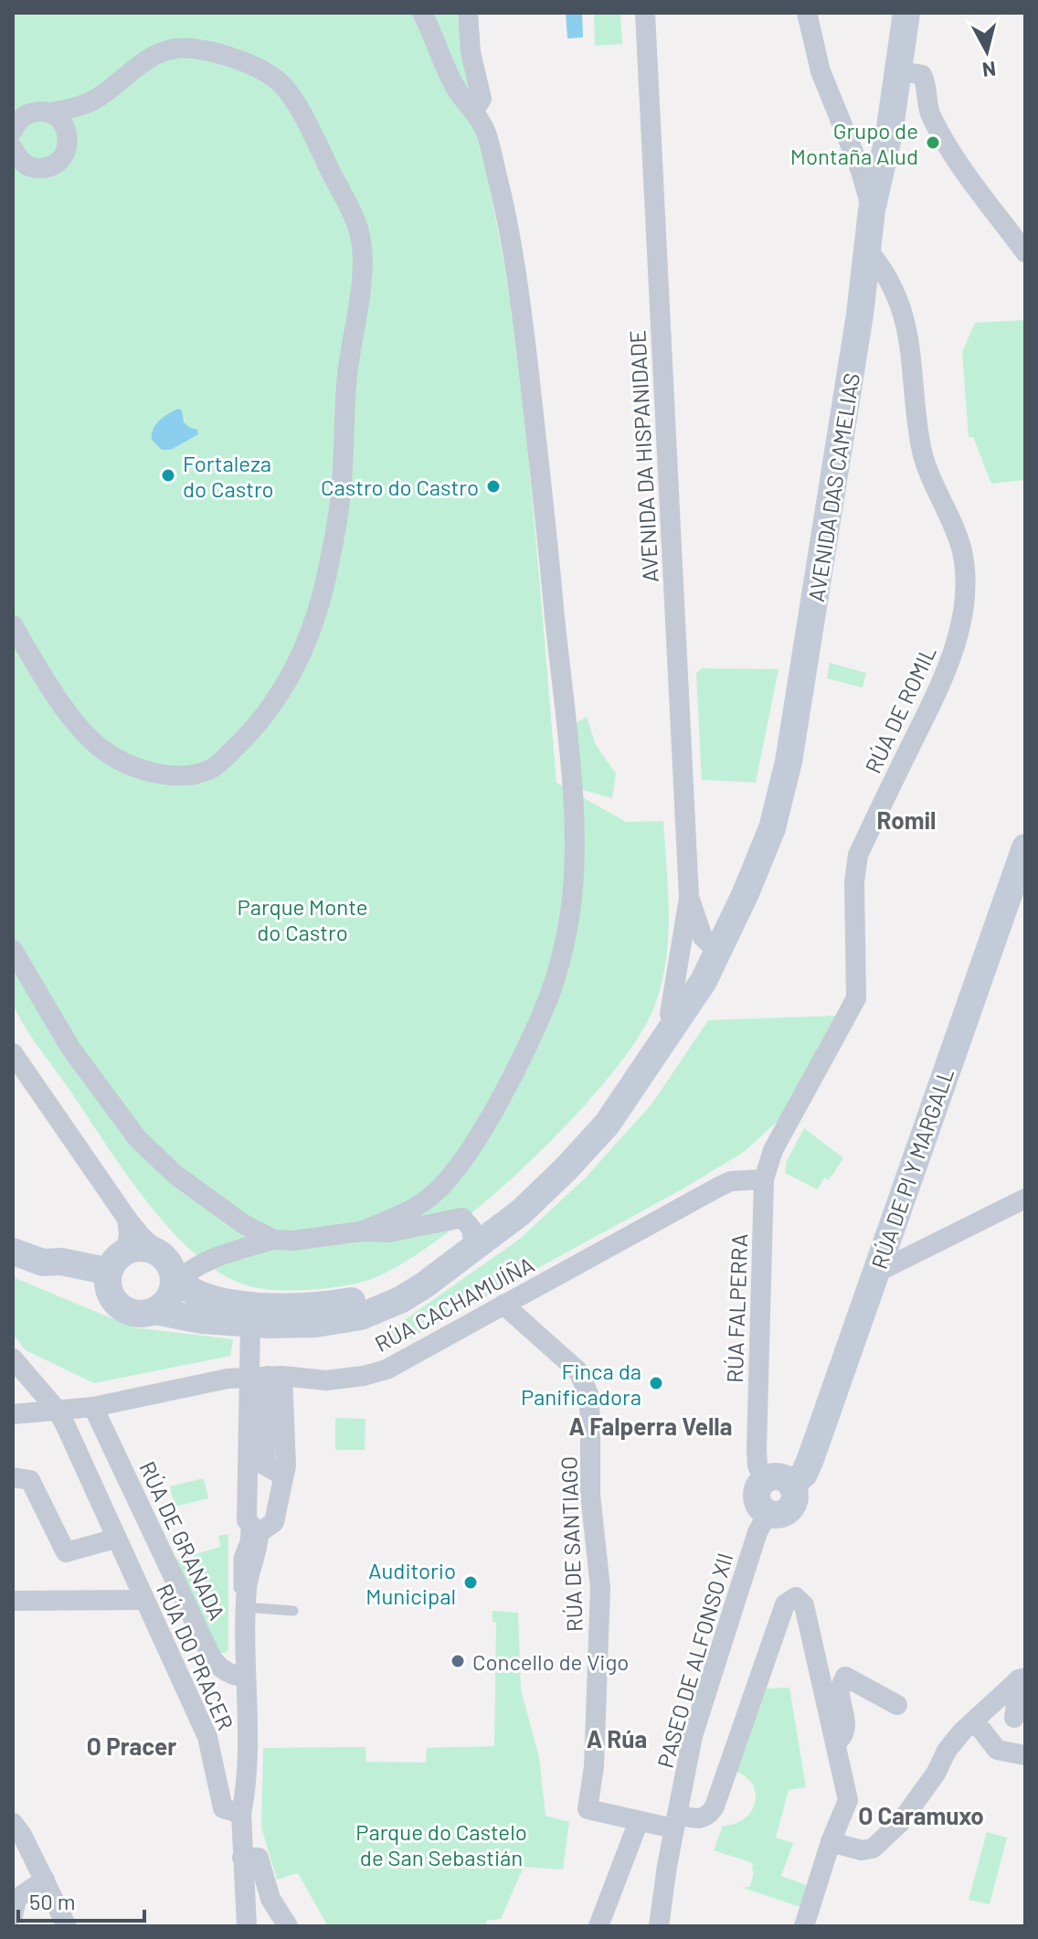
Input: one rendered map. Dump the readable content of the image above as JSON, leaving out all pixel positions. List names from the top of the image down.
{
  "streets": {
    "main road": ["AVENIDA DAS CAMELIAS", "RÚA DE PI Y MARGALL"],
    "street": [
      "AVENIDA DA HISPANIDADE",
      "RÚA DE ROMIL",
      "RÚA CACHAMUÍÑA",
      "RÚA FALPERRA",
      "RÚA DE GRANADA",
      "RÚA DE SANTIAGO",
      "RÚA DO PRACER",
      "PASEO DE ALFONSO XII"
    ]
  },
  "crossings": [
    ["AVENIDA DA HISPANIDADE", "AVENIDA DAS CAMELIAS"],
    ["AVENIDA DAS CAMELIAS", "RÚA DE ROMIL"],
    ["RÚA DE ROMIL", "RÚA CACHAMUÍÑA"],
    ["RÚA DE ROMIL", "RÚA FALPERRA"],
    ["RÚA DE PI Y MARGALL", "RÚA FALPERRA"],
    ["RÚA DE PI Y MARGALL", "PASEO DE ALFONSO XII"],
    ["RÚA CACHAMUÍÑA", "RÚA FALPERRA"],
    ["RÚA CACHAMUÍÑA", "RÚA DE GRANADA"],
    ["RÚA CACHAMUÍÑA", "RÚA DE SANTIAGO"],
    ["RÚA CACHAMUÍÑA", "RÚA DO PRACER"]
  ],
  "districts": [
    "Romil",
    "A Falperra Vella",
    "A Rúa",
    "O Pracer",
    "O Caramuxo"
  ],
  "parks": ["Parque Monte do Castro", "Parque do Castelo de San Sebastián"],
  "places": [
    "Grupo de Montaña Alud",
    "Fortaleza do Castro",
    "Castro do Castro",
    "Finca da Panificadora",
    "Auditorio Municipal",
    "Concello de Vigo"
  ],
  "scale_bar": "50 m",
  "north": "bottom"
}
